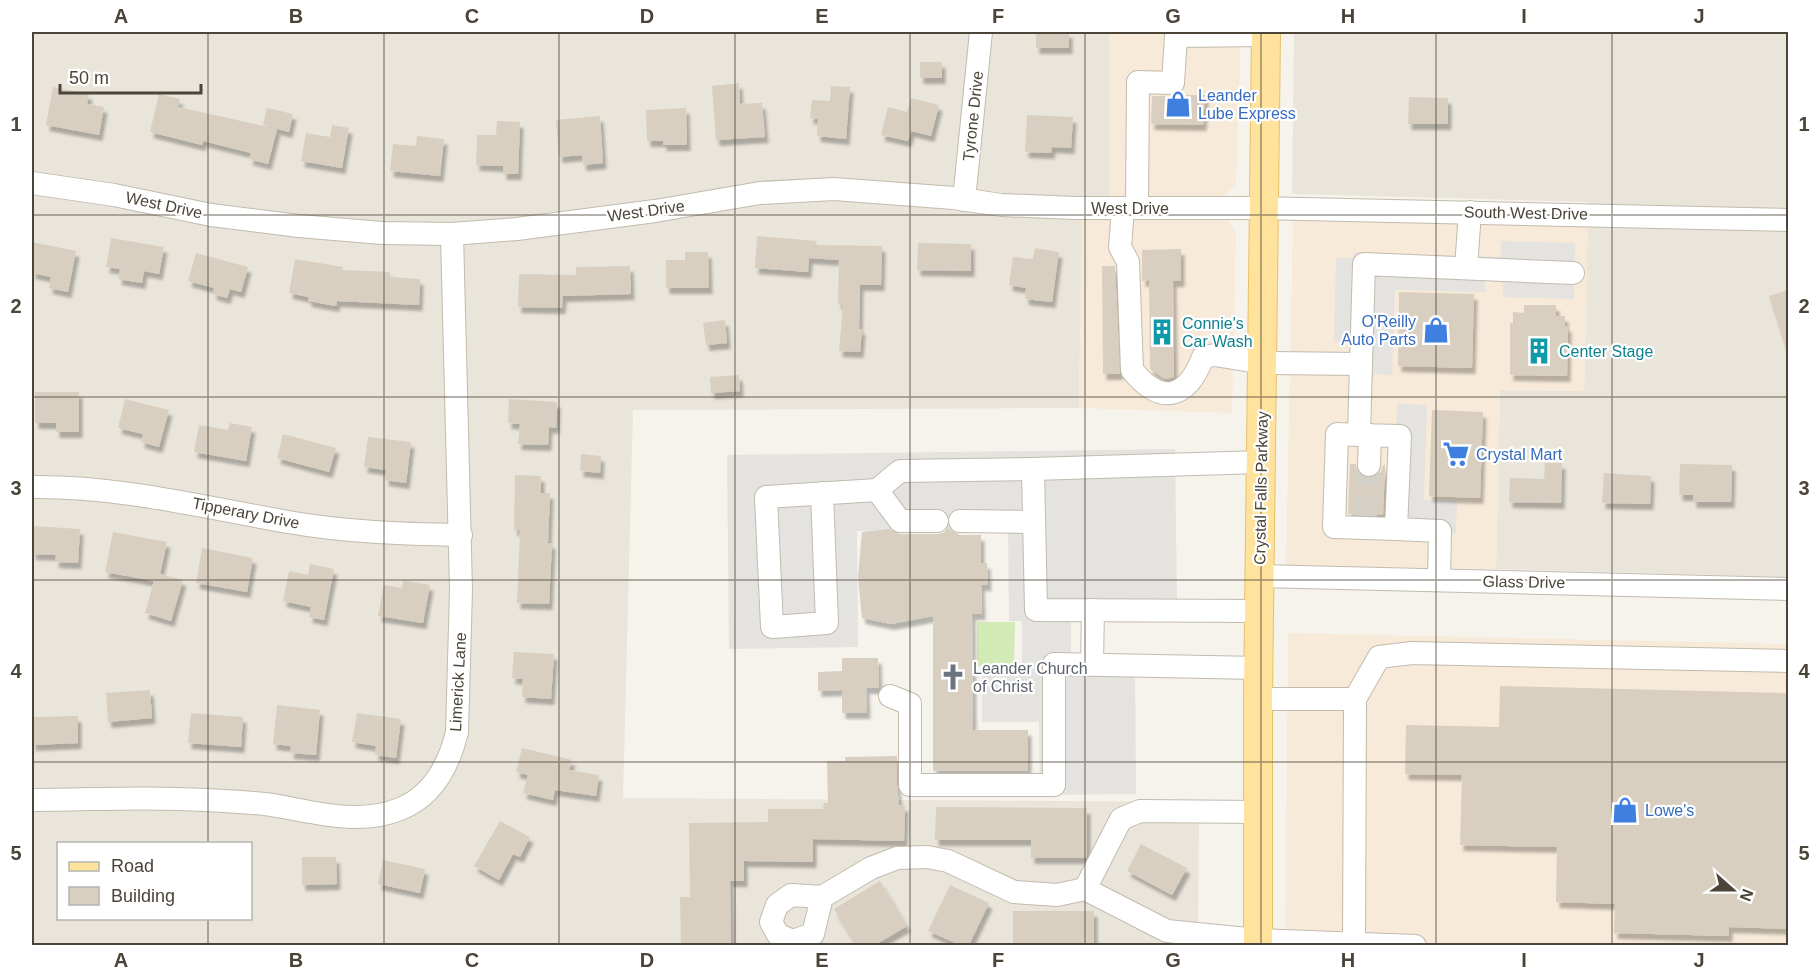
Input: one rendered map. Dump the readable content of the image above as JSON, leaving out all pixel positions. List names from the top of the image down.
{
  "streets": {
    "main road": ["Crystal Falls Parkway"],
    "street": [
      "Tyrone Drive",
      "West Drive",
      "South West Drive",
      "Tipperary Drive",
      "Glass Drive",
      "Limerick Lane"
    ]
  },
  "crossings": [
    ["Tyrone Drive", "West Drive"],
    ["West Drive", "South West Drive"],
    ["West Drive", "Crystal Falls Parkway"],
    ["West Drive", "Limerick Lane"],
    ["South West Drive", "Crystal Falls Parkway"],
    ["Crystal Falls Parkway", "Glass Drive"],
    ["Tipperary Drive", "Limerick Lane"]
  ],
  "places": {
    "shop": ["Leander Lube Express", "O'Reilly Auto Parts", "Lowe's"],
    "building": ["Connie's Car Wash", "Center Stage"],
    "supermarket": ["Crystal Mart"],
    "church": ["Leander Church of Christ"]
  },
  "legend": ["Road", "Building"],
  "scale_bar": "50 m",
  "north": "right",
  "grid": {
    "columns": [
      "A",
      "B",
      "C",
      "D",
      "E",
      "F",
      "G",
      "H",
      "I",
      "J"
    ],
    "rows": [
      "1",
      "2",
      "3",
      "4",
      "5"
    ]
  }
}
